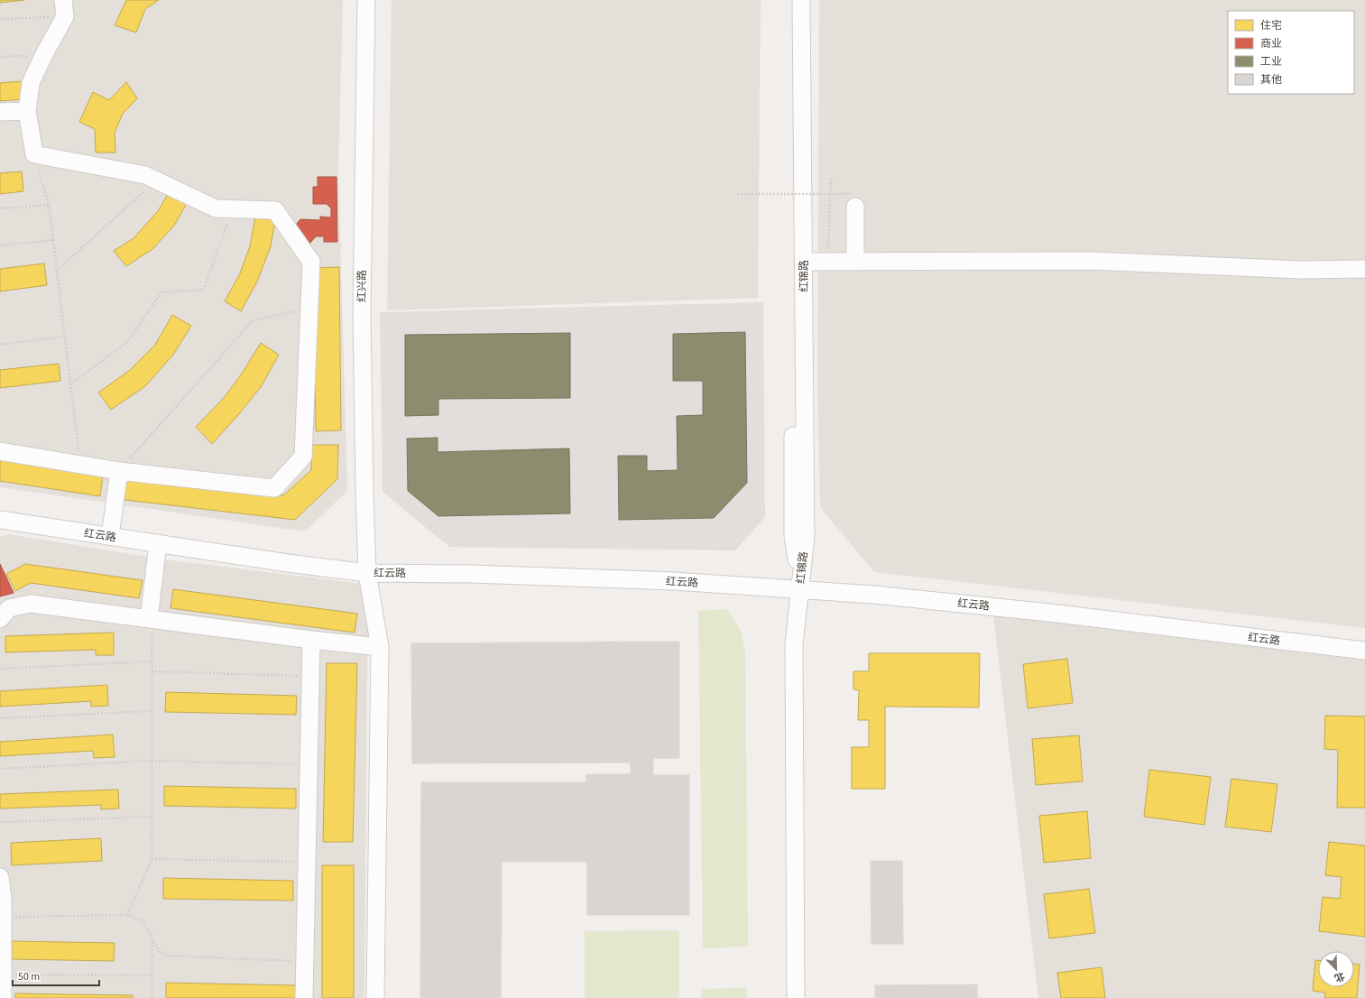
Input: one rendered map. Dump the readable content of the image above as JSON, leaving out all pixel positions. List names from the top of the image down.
{
  "streets": {
    "street": ["红锦路", "红兴路", "红云路"]
  },
  "crossings": [
    ["红锦路", "红云路"],
    ["红兴路", "红云路"]
  ],
  "legend": [
    "住宅",
    "商业",
    "工业",
    "其他"
  ],
  "scale_bar": "50 m",
  "north": "bottom right"
}
